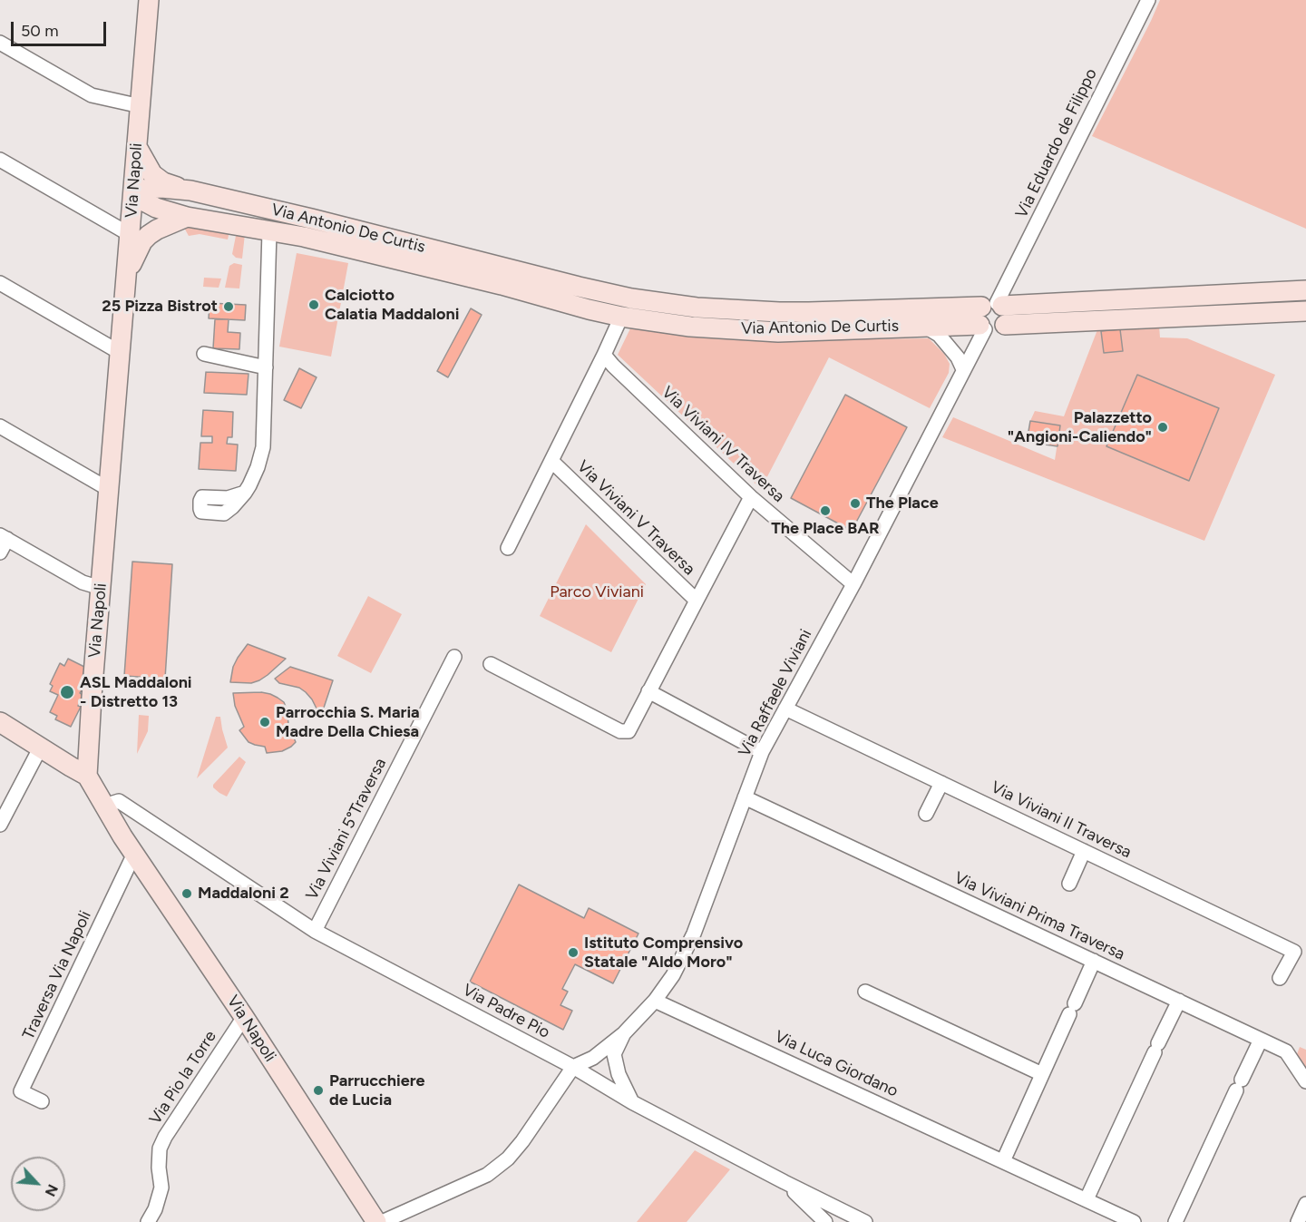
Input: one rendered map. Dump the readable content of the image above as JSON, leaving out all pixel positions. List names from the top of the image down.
{
  "streets": {
    "street": [
      "Via Eduardo de Filippo",
      "Via Napoli",
      "Via Antonio De Curtis",
      "Via Viviani IV Traversa",
      "Via Viviani V Traversa",
      "Via Raffaele Viviani",
      "Via Viviani II Traversa",
      "Via Viviani 5°Traversa",
      "Via Viviani Prima Traversa",
      "Traversa Via Napoli",
      "Via Padre Pio",
      "Via Luca Giordano",
      "Via Pio la Torre"
    ]
  },
  "crossings": [
    ["Via Eduardo de Filippo", "Via Antonio De Curtis"],
    ["Via Eduardo de Filippo", "Via Raffaele Viviani"],
    ["Via Napoli", "Via Antonio De Curtis"],
    ["Via Napoli", "Traversa Via Napoli"],
    ["Via Napoli", "Via Padre Pio"],
    ["Via Napoli", "Via Pio la Torre"],
    ["Via Antonio De Curtis", "Via Raffaele Viviani"],
    ["Via Viviani IV Traversa", "Via Viviani V Traversa"],
    ["Via Viviani IV Traversa", "Via Raffaele Viviani"],
    ["Via Raffaele Viviani", "Via Viviani II Traversa"],
    ["Via Raffaele Viviani", "Via Viviani Prima Traversa"],
    ["Via Raffaele Viviani", "Via Padre Pio"],
    ["Via Raffaele Viviani", "Via Luca Giordano"],
    ["Via Viviani 5°Traversa", "Via Padre Pio"]
  ],
  "parks": ["Parco Viviani"],
  "places": [
    "Calciotto Calatia Maddaloni",
    "25 Pizza Bistrot",
    "Palazzetto \"Angioni-Caliendo\"",
    "The Place",
    "The Place BAR",
    "ASL Maddaloni - Distretto 13",
    "Parrocchia S. Maria Madre Della Chiesa",
    "Maddaloni 2",
    "Istituto Comprensivo Statale \"Aldo Moro\"",
    "Parrucchiere de Lucia"
  ],
  "scale_bar": "50 m",
  "north": "bottom right"
}
